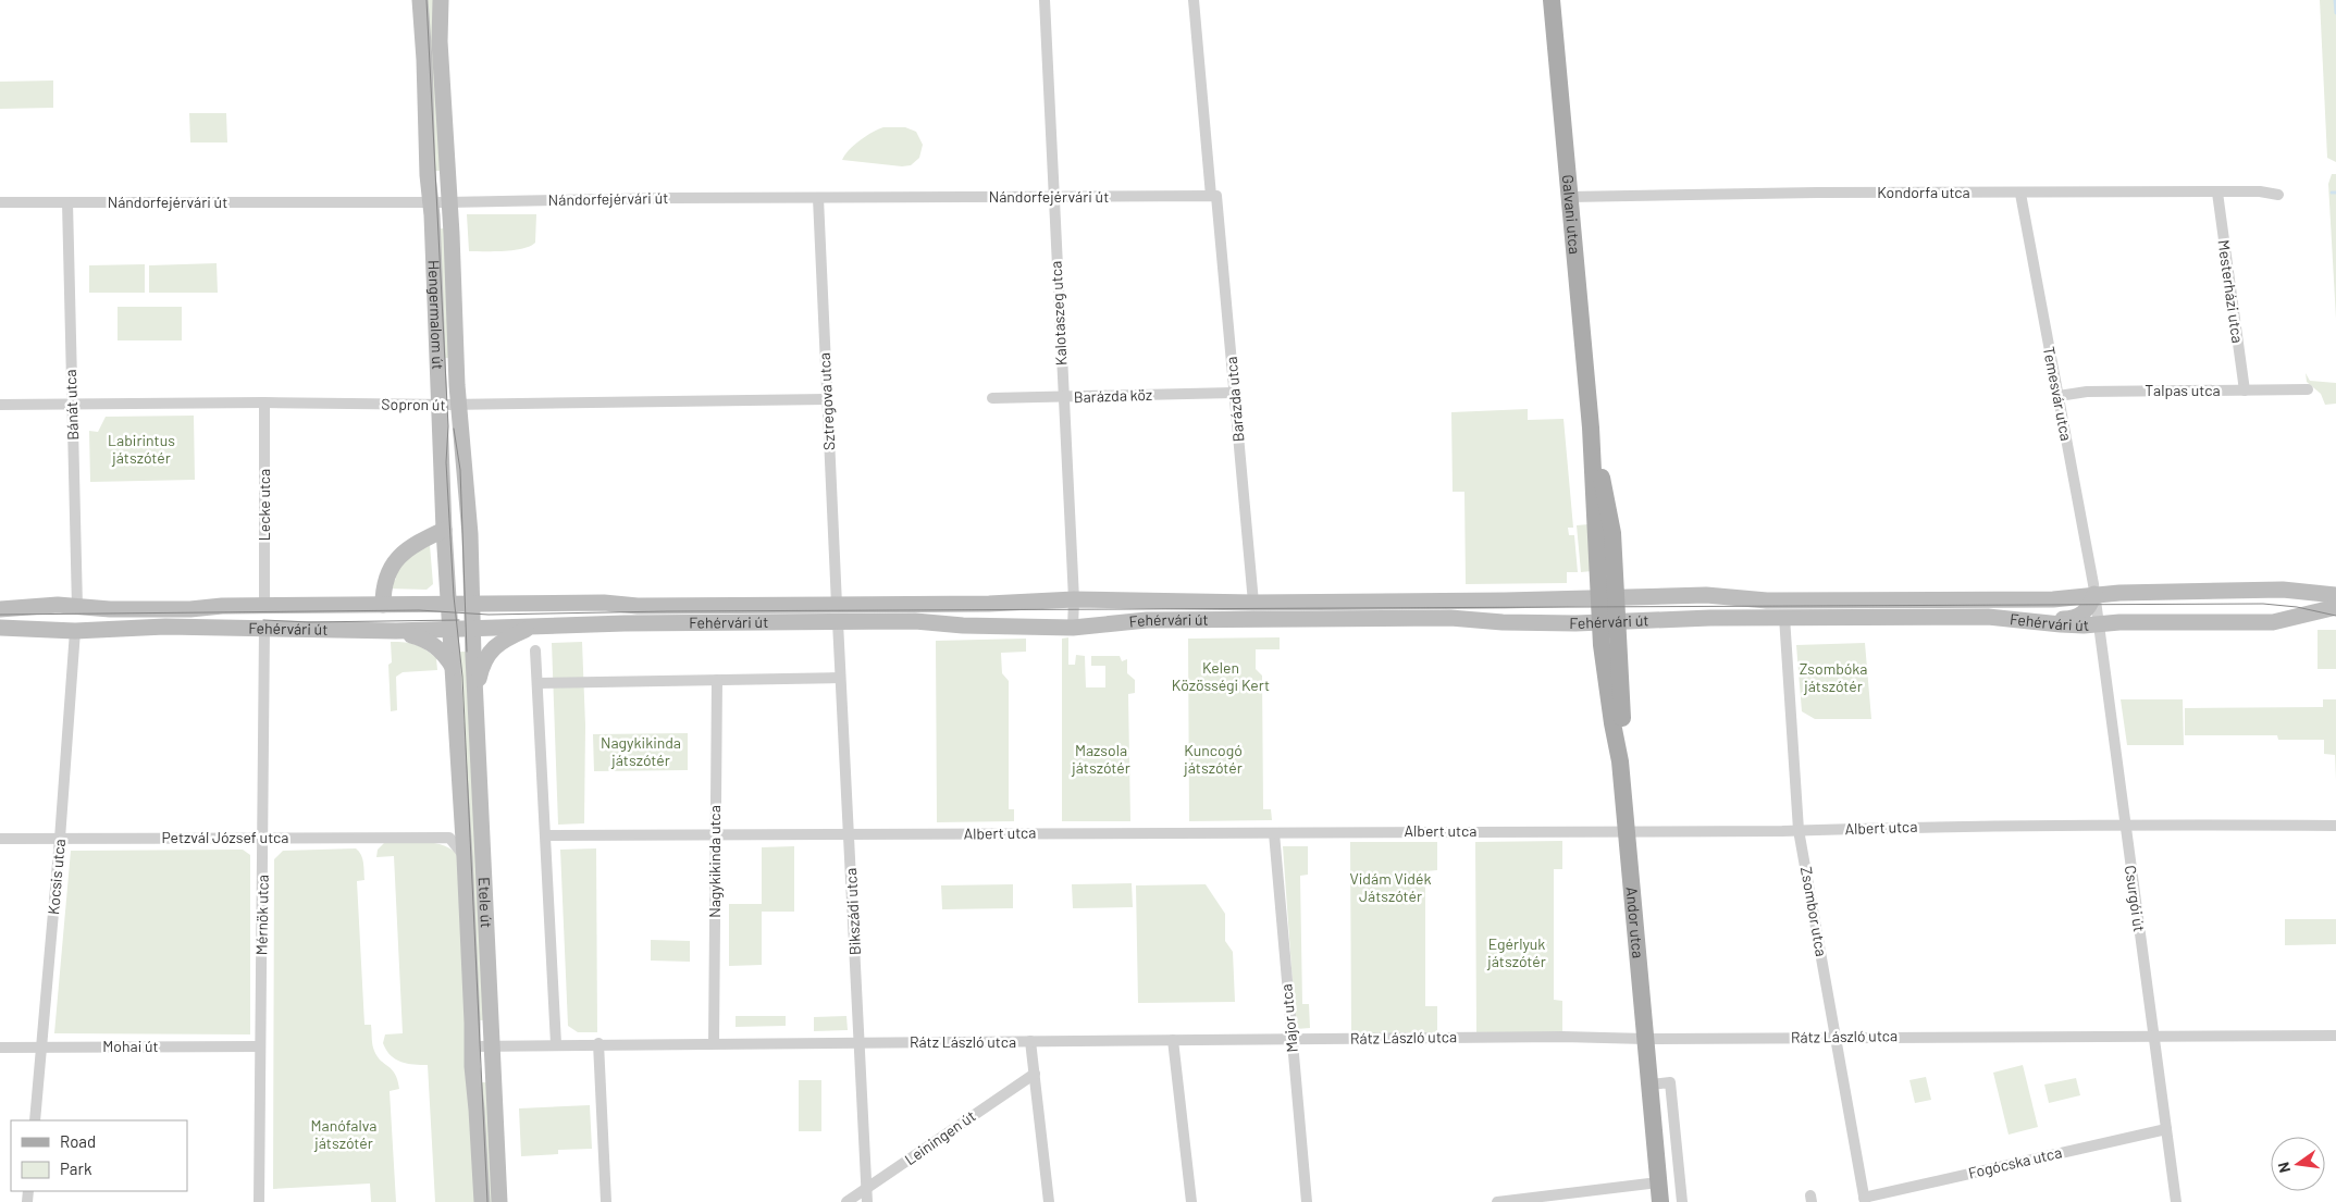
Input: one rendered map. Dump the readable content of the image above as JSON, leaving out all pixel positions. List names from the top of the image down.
{
  "streets": {
    "main road": ["Galvani utca", "Andor utca"],
    "street": [
      "Kondorfa utca",
      "Nándorfejérvári út",
      "Mesterházi utca",
      "Kalotaszeg utca",
      "Hengermalom út",
      "Talpas utca",
      "Temesvár utca",
      "Barázda köz",
      "Barázda utca",
      "Sztregova utca",
      "Bánát utca",
      "Sopron út",
      "Lecke utca",
      "Fehérvári út",
      "Albert utca",
      "Petzvál József utca",
      "Nagykikinda utca",
      "Kocsis utca",
      "Csurgói út",
      "Etele út",
      "Bikszádi utca",
      "Zsombor utca",
      "Mérnök utca",
      "Major utca",
      "Rátz László utca",
      "Mohai út",
      "Leiningen út",
      "Fogócska utca"
    ]
  },
  "crossings": [
    ["Kondorfa utca", "Galvani utca"],
    ["Kondorfa utca", "Mesterházi utca"],
    ["Kondorfa utca", "Temesvár utca"],
    ["Nándorfejérvári út", "Kalotaszeg utca"],
    ["Nándorfejérvári út", "Hengermalom út"],
    ["Nándorfejérvári út", "Barázda utca"],
    ["Nándorfejérvári út", "Sztregova utca"],
    ["Nándorfejérvári út", "Bánát utca"],
    ["Galvani utca", "Fehérvári út"],
    ["Galvani utca", "Andor utca"],
    ["Mesterházi utca", "Talpas utca"],
    ["Kalotaszeg utca", "Barázda köz"],
    ["Kalotaszeg utca", "Fehérvári út"],
    ["Hengermalom út", "Sopron út"],
    ["Hengermalom út", "Fehérvári út"],
    ["Hengermalom út", "Etele út"],
    ["Talpas utca", "Temesvár utca"],
    ["Temesvár utca", "Fehérvári út"],
    ["Temesvár utca", "Csurgói út"],
    ["Barázda köz", "Barázda utca"],
    ["Barázda utca", "Fehérvári út"],
    ["Sztregova utca", "Sopron út"],
    ["Sztregova utca", "Fehérvári út"],
    ["Bánát utca", "Sopron út"],
    ["Bánát utca", "Fehérvári út"],
    ["Sopron út", "Lecke utca"],
    ["Lecke utca", "Fehérvári út"],
    ["Fehérvári út", "Kocsis utca"],
    ["Fehérvári út", "Csurgói út"],
    ["Fehérvári út", "Etele út"],
    ["Fehérvári út", "Bikszádi utca"],
    ["Fehérvári út", "Zsombor utca"],
    ["Fehérvári út", "Mérnök utca"],
    ["Fehérvári út", "Andor utca"],
    ["Albert utca", "Nagykikinda utca"],
    ["Albert utca", "Csurgói út"],
    ["Albert utca", "Bikszádi utca"],
    ["Albert utca", "Zsombor utca"],
    ["Albert utca", "Andor utca"],
    ["Albert utca", "Major utca"],
    ["Petzvál József utca", "Kocsis utca"],
    ["Petzvál József utca", "Mérnök utca"],
    ["Nagykikinda utca", "Rátz László utca"],
    ["Kocsis utca", "Mohai út"],
    ["Csurgói út", "Rátz László utca"],
    ["Csurgói út", "Fogócska utca"],
    ["Etele út", "Rátz László utca"],
    ["Bikszádi utca", "Rátz László utca"],
    ["Bikszádi utca", "Leiningen út"],
    ["Zsombor utca", "Rátz László utca"],
    ["Zsombor utca", "Fogócska utca"],
    ["Mérnök utca", "Mohai út"],
    ["Andor utca", "Rátz László utca"],
    ["Major utca", "Rátz László utca"]
  ],
  "parks": [
    "Labirintus játszótér",
    "Kelen Közösségi Kert",
    "Zsombóka játszótér",
    "Nagykikinda játszótér",
    "Mazsola játszótér",
    "Kuncogó játszótér",
    "Vidám Vidék Játszótér",
    "Egérlyuk játszótér",
    "Manófalva játszótér"
  ],
  "legend": ["Road", "Park"],
  "north": "left"
}
